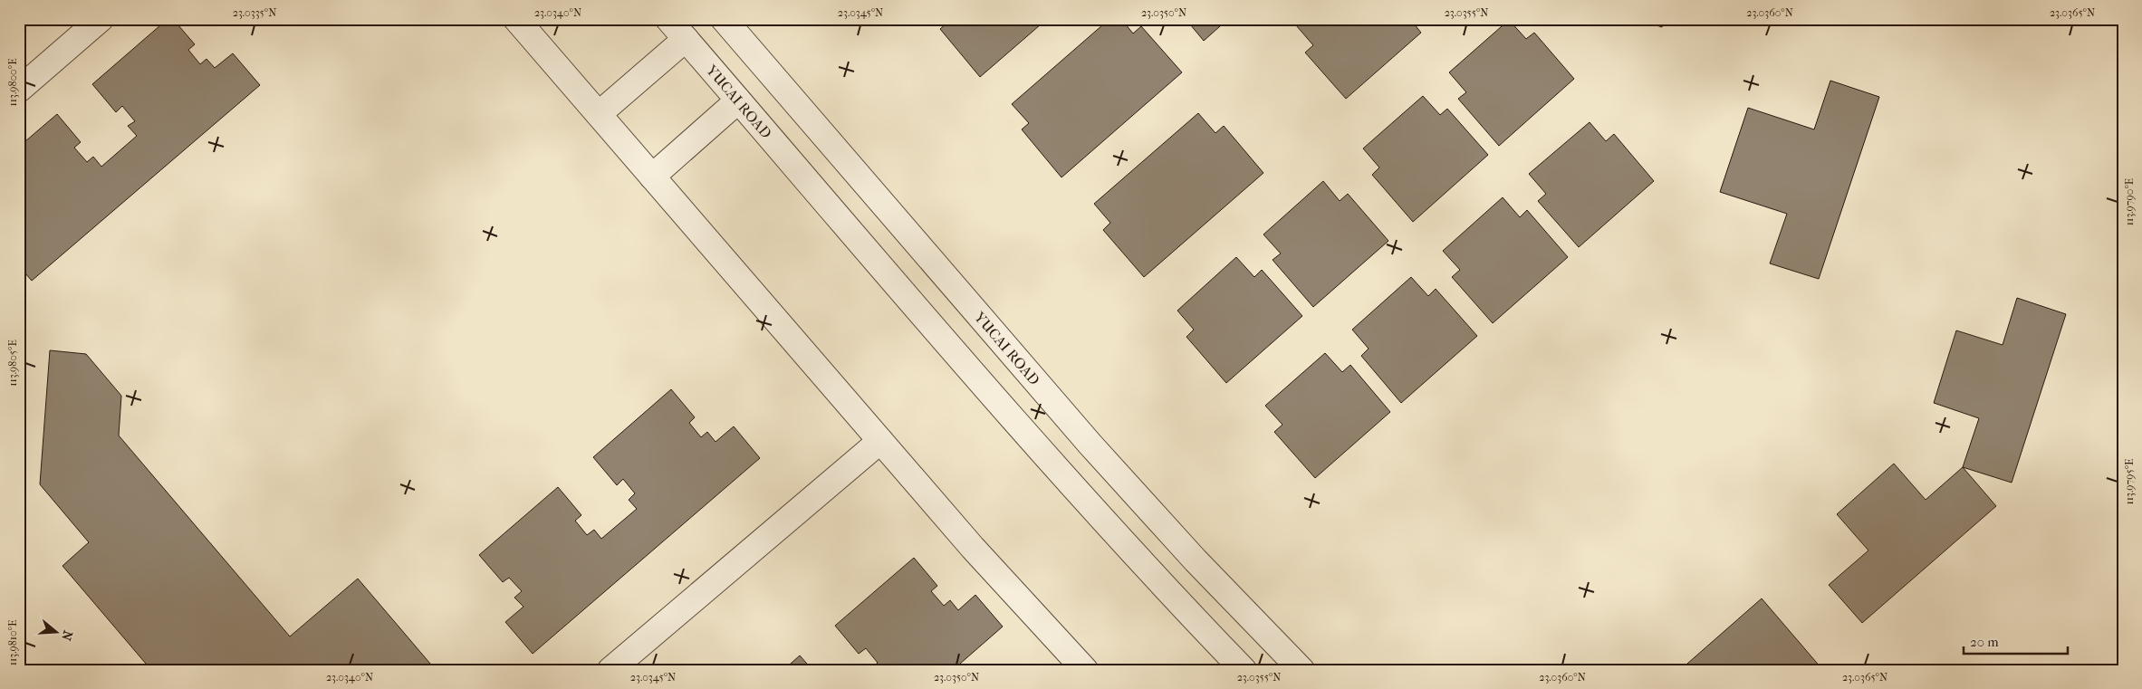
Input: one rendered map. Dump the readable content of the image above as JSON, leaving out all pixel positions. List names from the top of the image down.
{
  "streets": {
    "street": ["YUCAI ROAD"]
  },
  "scale_bar": "20 m",
  "north": "right",
  "coordinates": [
    "23.0335°N",
    "23.0340°N",
    "23.0345°N",
    "23.0350°N",
    "23.0355°N",
    "23.0360°N",
    "23.0365°N",
    "113.9800°E",
    "113.9790°E",
    "113.9805°E",
    "113.9795°E",
    "113.9810°E"
  ]
}
